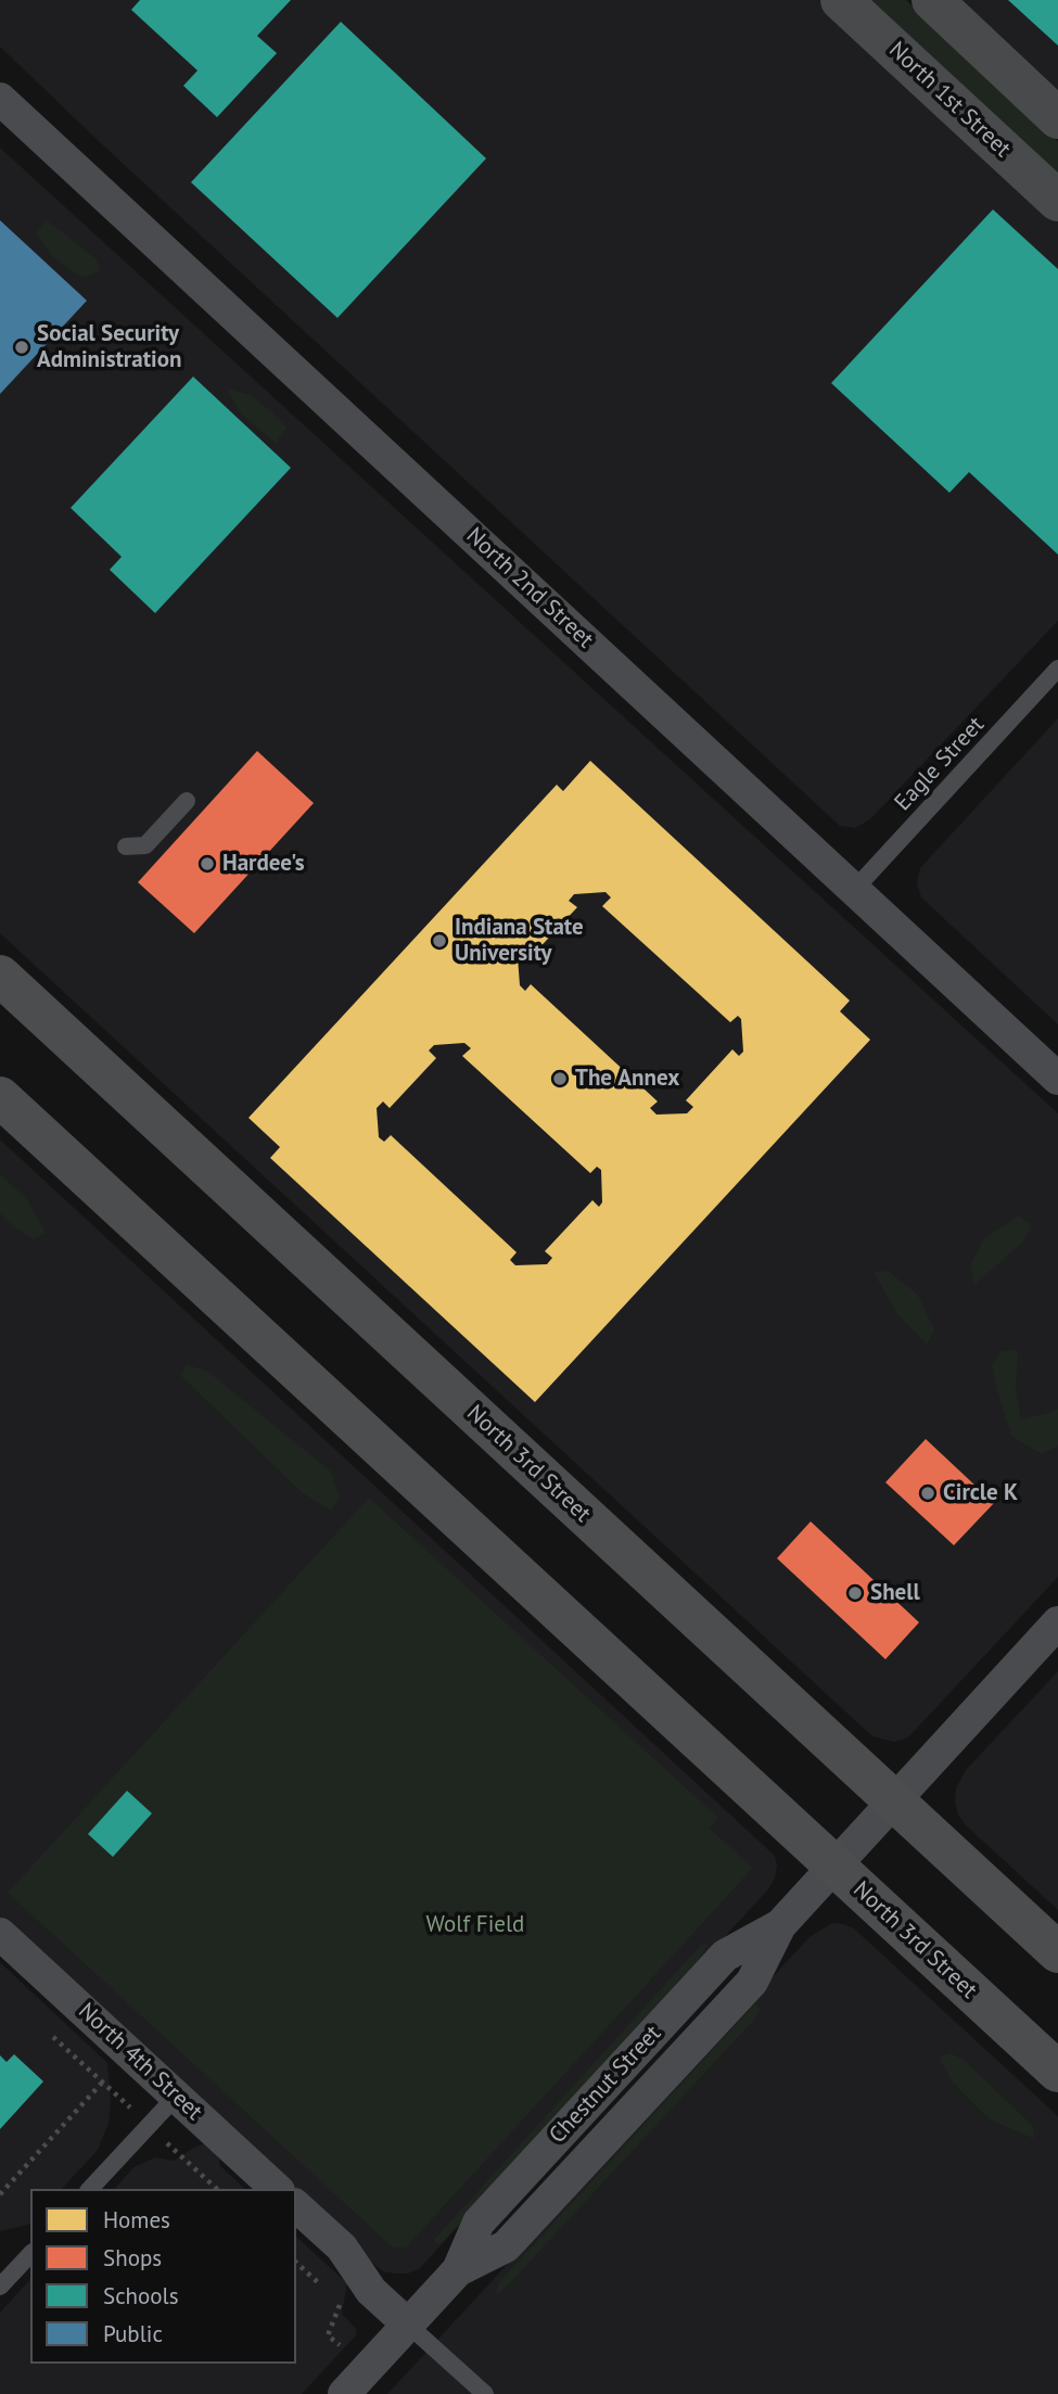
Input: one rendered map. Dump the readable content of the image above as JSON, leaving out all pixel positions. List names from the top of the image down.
{
  "streets": {
    "highway": ["North 3rd Street"],
    "main road": ["North 1st Street"],
    "street": ["North 2nd Street", "North 4th Street", "Chestnut Street"],
    "lane": ["Eagle Street"]
  },
  "crossings": [
    ["North 2nd Street", "Eagle Street"],
    ["North 3rd Street", "Chestnut Street"]
  ],
  "parks": ["Wolf Field"],
  "places": [
    "Social Security Administration",
    "Hardee's",
    "Indiana State University",
    "The Annex",
    "Circle K",
    "Shell"
  ],
  "legend": [
    "Homes",
    "Shops",
    "Schools",
    "Public"
  ]
}
